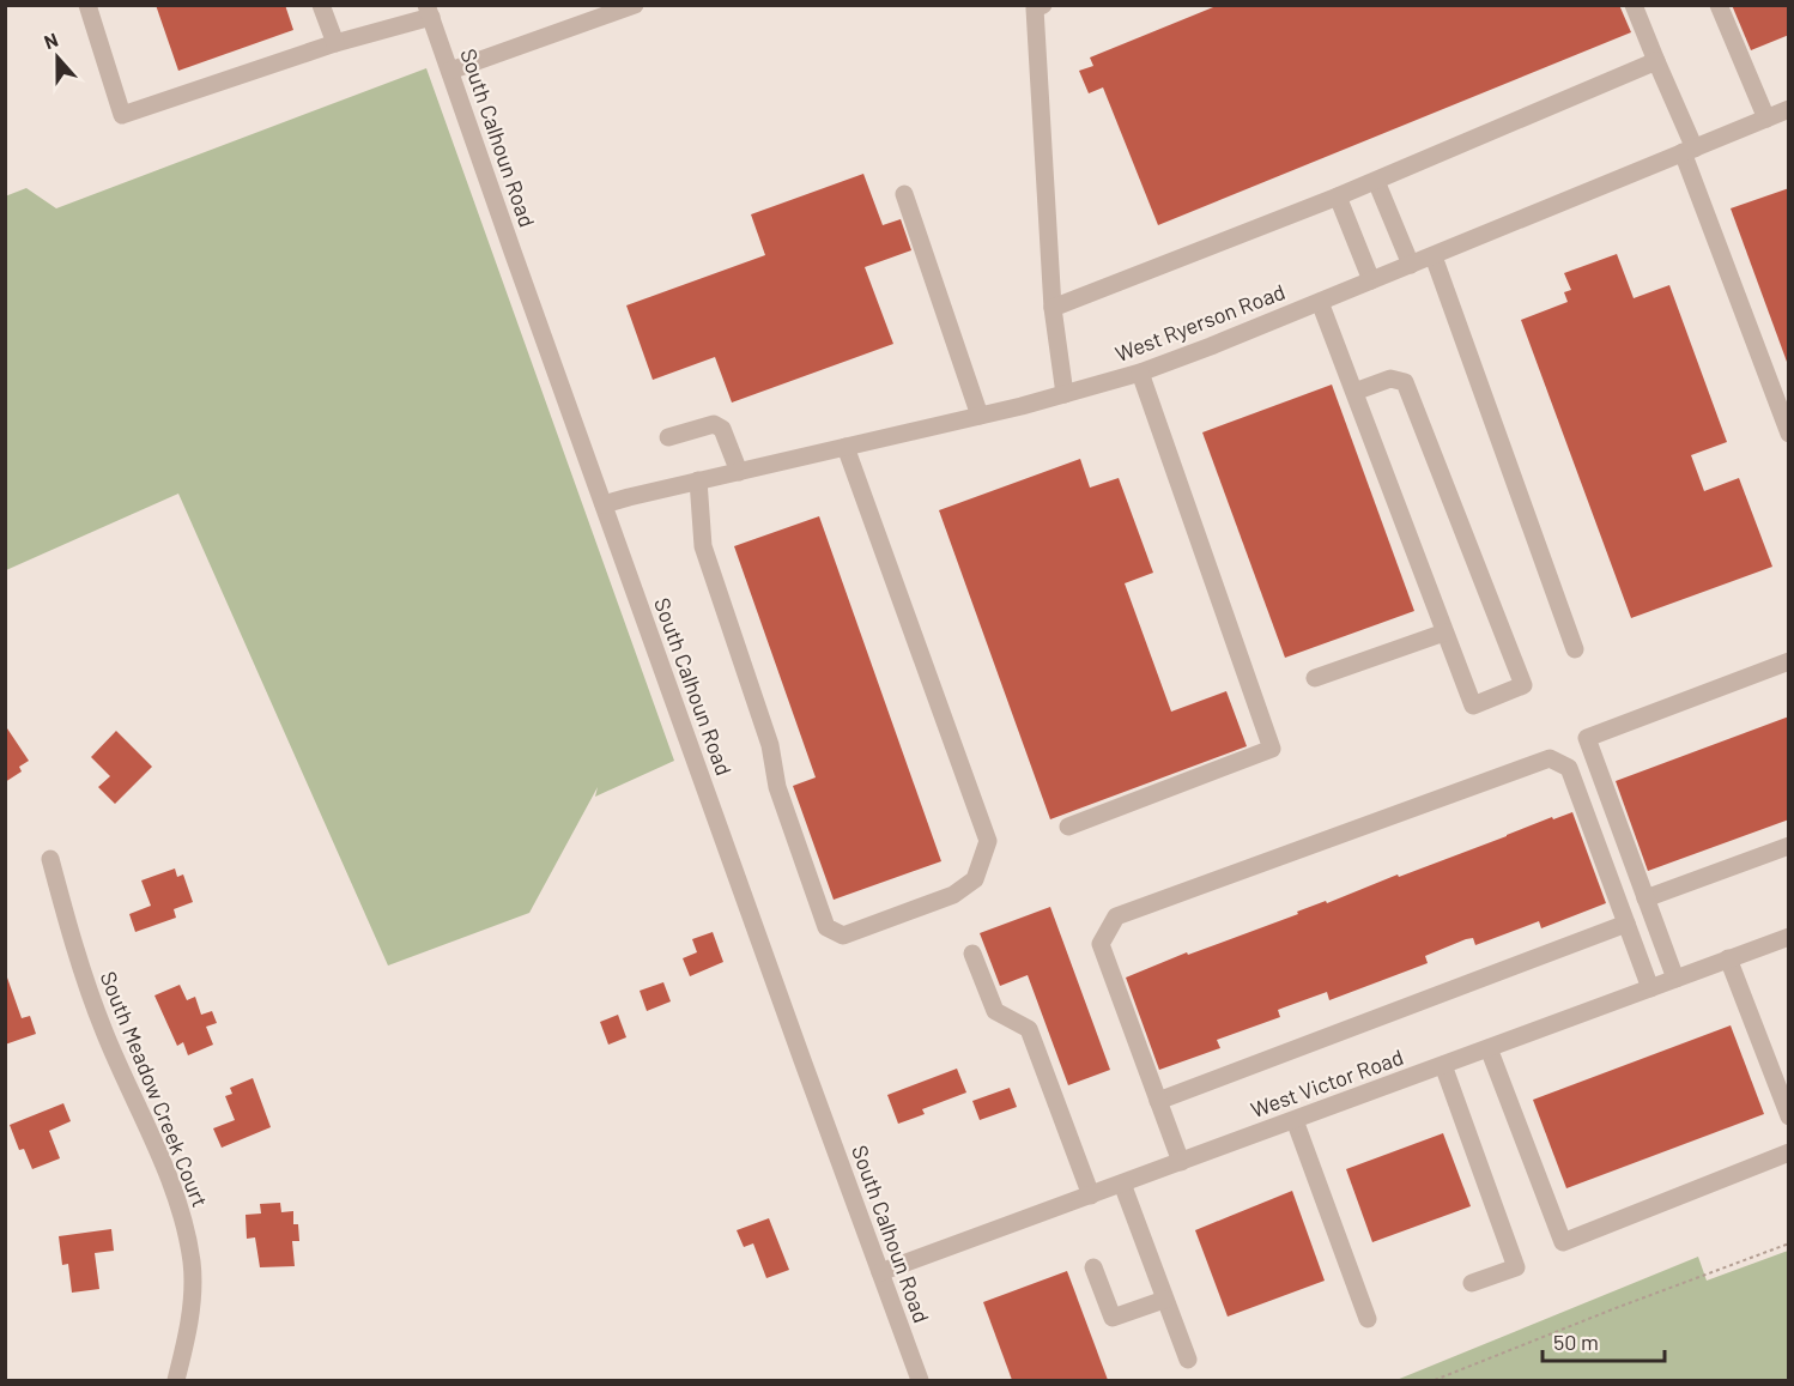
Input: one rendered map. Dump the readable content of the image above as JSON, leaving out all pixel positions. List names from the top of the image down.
{
  "streets": {
    "street": [
      "South Calhoun Road",
      "West Ryerson Road",
      "West Victor Road",
      "South Meadow Creek Court"
    ]
  },
  "crossings": [
    ["South Calhoun Road", "West Ryerson Road"],
    ["South Calhoun Road", "West Victor Road"]
  ],
  "scale_bar": "50 m",
  "north": "top"
}
